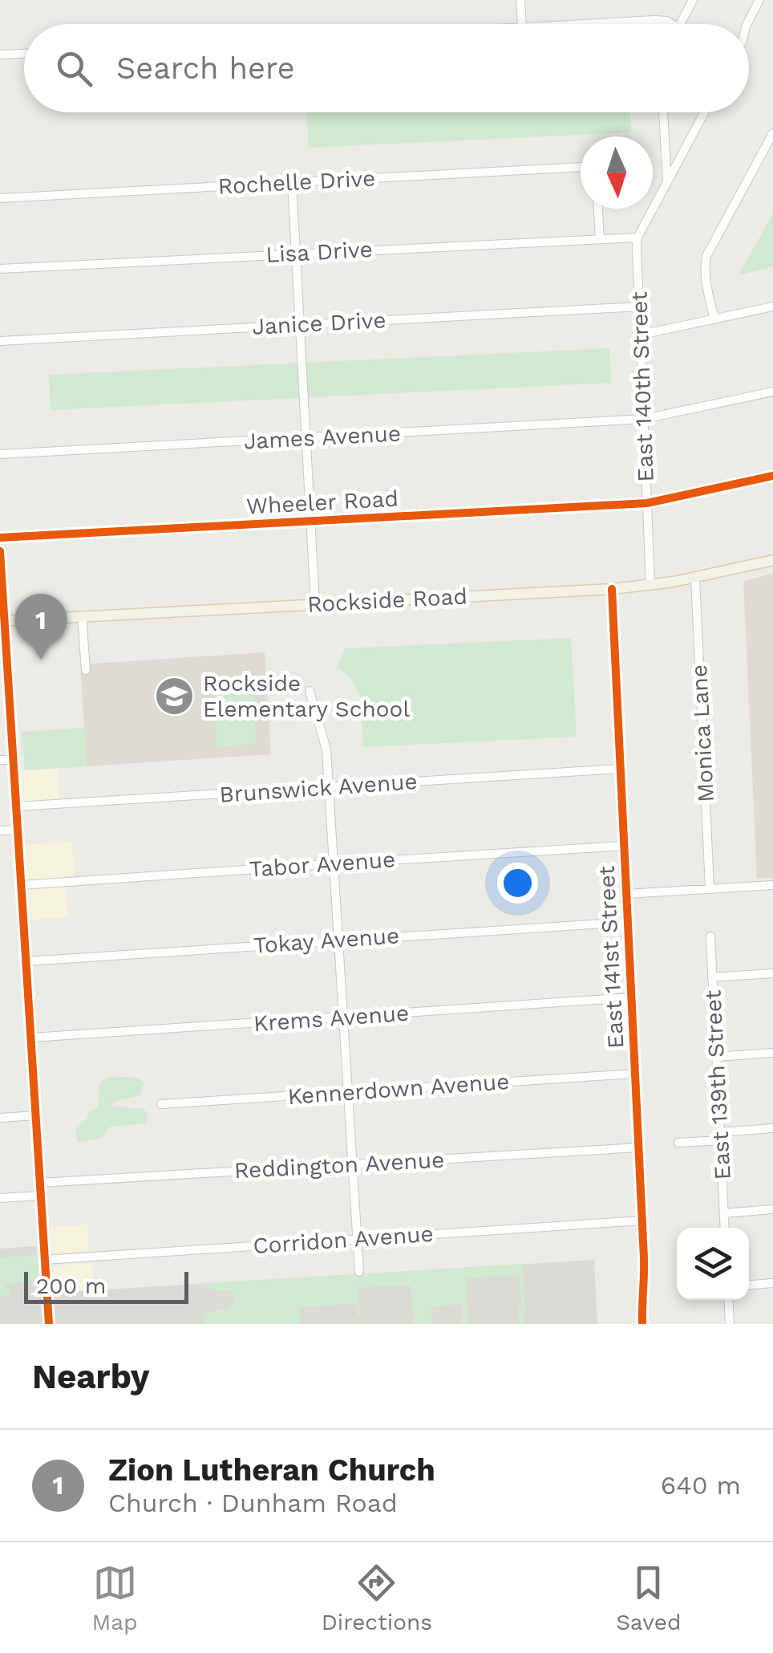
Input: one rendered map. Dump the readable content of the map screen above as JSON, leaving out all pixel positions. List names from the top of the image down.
{
  "streets": {
    "main road": ["Rockside Road"],
    "street": [
      "Rochelle Drive",
      "Lisa Drive",
      "Janice Drive",
      "East 140th Street",
      "James Avenue",
      "Wheeler Road",
      "Monica Lane",
      "Brunswick Avenue",
      "Tabor Avenue",
      "Tokay Avenue",
      "East 141st Street",
      "Krems Avenue",
      "East 139th Street",
      "Kennerdown Avenue",
      "Reddington Avenue",
      "Corridon Avenue"
    ]
  },
  "crossings": [
    ["Lisa Drive", "East 140th Street"],
    ["Janice Drive", "East 140th Street"],
    ["East 140th Street", "James Avenue"],
    ["East 140th Street", "Wheeler Road"],
    ["East 140th Street", "Rockside Road"],
    ["Rockside Road", "Monica Lane"],
    ["Rockside Road", "East 141st Street"],
    ["Brunswick Avenue", "East 141st Street"],
    ["Tabor Avenue", "East 141st Street"],
    ["Tokay Avenue", "East 141st Street"],
    ["East 141st Street", "Krems Avenue"],
    ["East 141st Street", "Kennerdown Avenue"],
    ["East 141st Street", "Reddington Avenue"],
    ["East 141st Street", "Corridon Avenue"]
  ],
  "places": {
    "school or university": ["Rockside Elementary School"]
  },
  "scale_bar": "200 m",
  "north": "bottom",
  "page": {
    "search": "Search here",
    "pins": "1",
    "scale": "200 m",
    "heading": "Nearby",
    "list": [
      {
        "mark": "1",
        "name": "Zion Lutheran Church",
        "note": "Church · Dunham Road",
        "value": "640 m"
      }
    ],
    "nav": ["Map", "Directions", "Saved"]
  }
}
